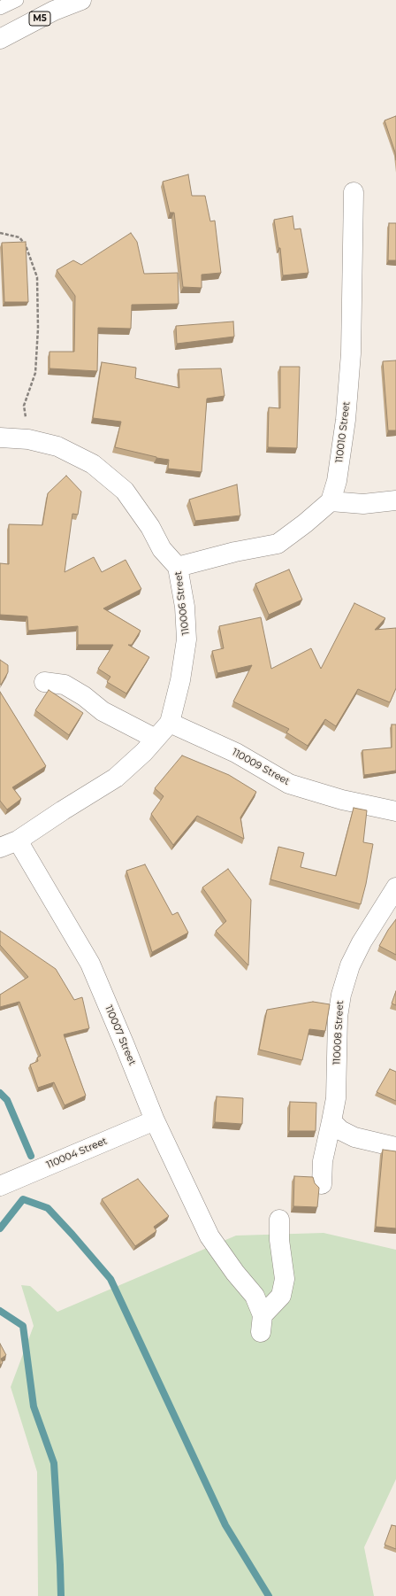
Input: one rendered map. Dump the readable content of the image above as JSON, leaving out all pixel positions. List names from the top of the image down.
{
  "streets": {
    "street": [
      "M5",
      "110010 Street",
      "110006 Street",
      "110009 Street",
      "110008 Street",
      "110007 Street",
      "110004 Street"
    ]
  },
  "crossings": [
    ["110006 Street", "110009 Street"],
    ["110006 Street", "110007 Street"],
    ["110007 Street", "110004 Street"]
  ]
}
